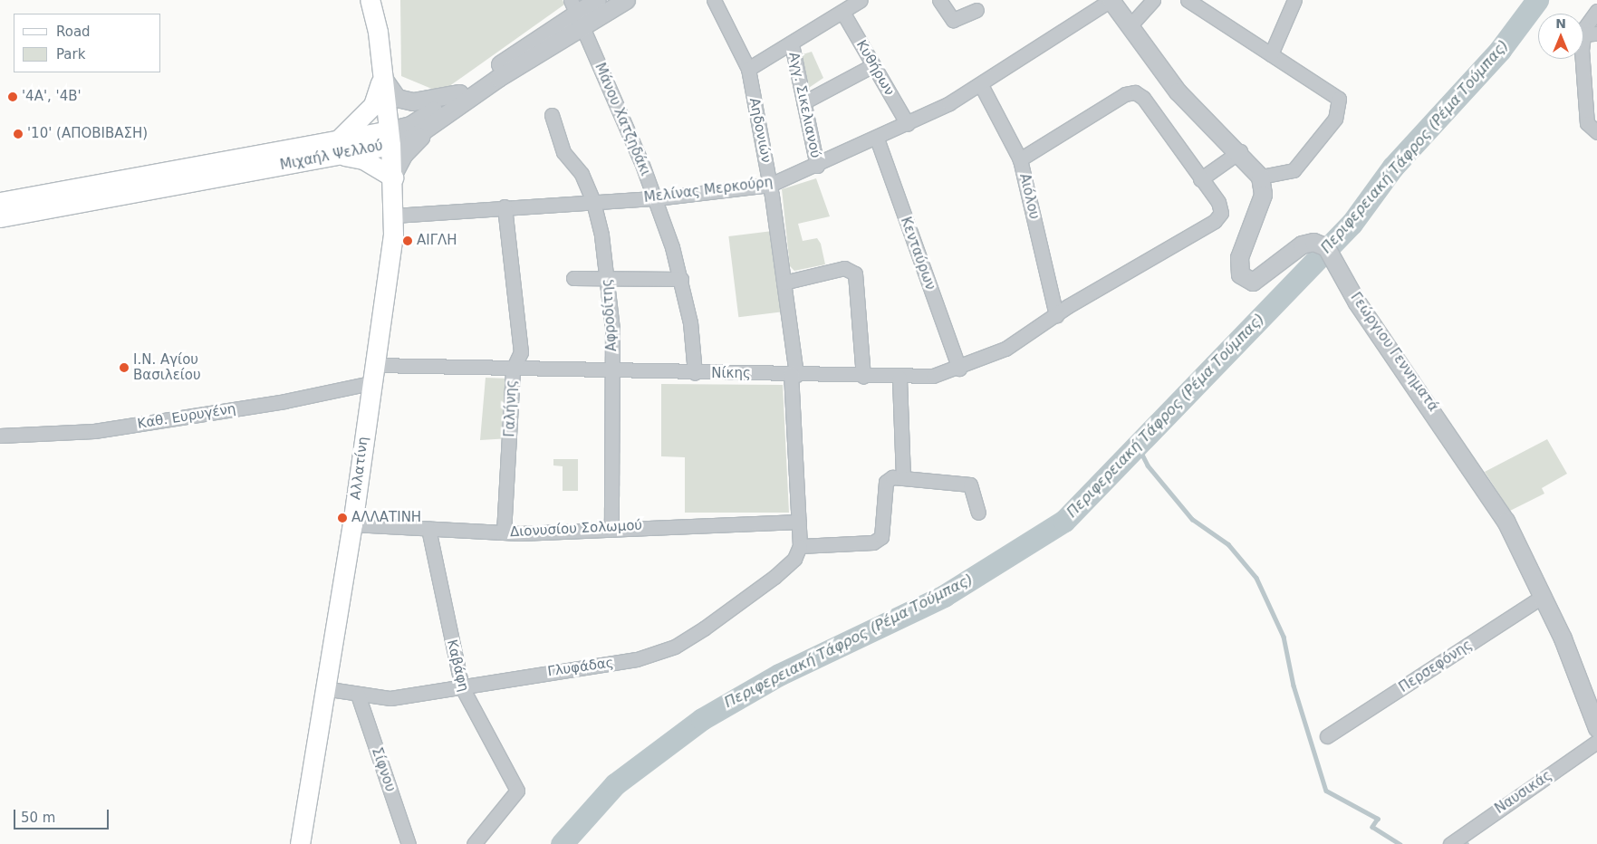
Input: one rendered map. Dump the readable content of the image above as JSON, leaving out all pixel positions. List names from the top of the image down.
{
  "streets": {
    "main road": ["Μιχαήλ Ψελλού", "Αλλατίνη"],
    "street": [
      "Κυθήρων",
      "Αγγ. Σικελιανού",
      "Μάνου Χατζηδάκι",
      "Αηδονιών",
      "Μελίνας Μερκούρη",
      "Αιόλου",
      "Κενταύρων",
      "Αφροδίτης",
      "Γεώργιου Γεννηματά",
      "Νίκης",
      "Γαλήνης",
      "Καθ. Ευρυγένη",
      "Διονυσίου Σολωμού",
      "Καβάφη",
      "Περσεφόνης",
      "Γλυφάδας",
      "Σίφνου",
      "Ναυσικάς"
    ]
  },
  "crossings": [
    ["Κυθήρων", "Μελίνας Μερκούρη"],
    ["Αγγ. Σικελιανού", "Μελίνας Μερκούρη"],
    ["Μάνου Χατζηδάκι", "Μιχαήλ Ψελλού"],
    ["Μάνου Χατζηδάκι", "Μελίνας Μερκούρη"],
    ["Μάνου Χατζηδάκι", "Νίκης"],
    ["Αηδονιών", "Μελίνας Μερκούρη"],
    ["Αηδονιών", "Νίκης"],
    ["Αηδονιών", "Διονυσίου Σολωμού"],
    ["Αηδονιών", "Γλυφάδας"],
    ["Μιχαήλ Ψελλού", "Αλλατίνη"],
    ["Μελίνας Μερκούρη", "Αιόλου"],
    ["Μελίνας Μερκούρη", "Κενταύρων"],
    ["Μελίνας Μερκούρη", "Αφροδίτης"],
    ["Μελίνας Μερκούρη", "Γαλήνης"],
    ["Μελίνας Μερκούρη", "Αλλατίνη"],
    ["Αιόλου", "Νίκης"],
    ["Κενταύρων", "Νίκης"],
    ["Αφροδίτης", "Νίκης"],
    ["Αφροδίτης", "Διονυσίου Σολωμού"],
    ["Γεώργιου Γεννηματά", "Περσεφόνης"],
    ["Νίκης", "Γαλήνης"],
    ["Νίκης", "Καθ. Ευρυγένη"],
    ["Νίκης", "Αλλατίνη"],
    ["Γαλήνης", "Διονυσίου Σολωμού"],
    ["Καθ. Ευρυγένη", "Αλλατίνη"],
    ["Αλλατίνη", "Διονυσίου Σολωμού"],
    ["Αλλατίνη", "Γλυφάδας"],
    ["Διονυσίου Σολωμού", "Καβάφη"],
    ["Καβάφη", "Γλυφάδας"],
    ["Γλυφάδας", "Σίφνου"]
  ],
  "water": ["Περιφερειακή Τάφρος (Ρέμα Τούμπας)"],
  "places": [
    "'4Α', '4Β'",
    "'10' (ΑΠΟΒΙΒΑΣΗ)",
    "ΑΙΓΛΗ",
    "Ι.Ν. Αγίου Βασιλείου",
    "ΑΛΛΑΤΙΝΗ"
  ],
  "legend": ["Road", "Park"],
  "scale_bar": "50 m",
  "north": "top"
}
